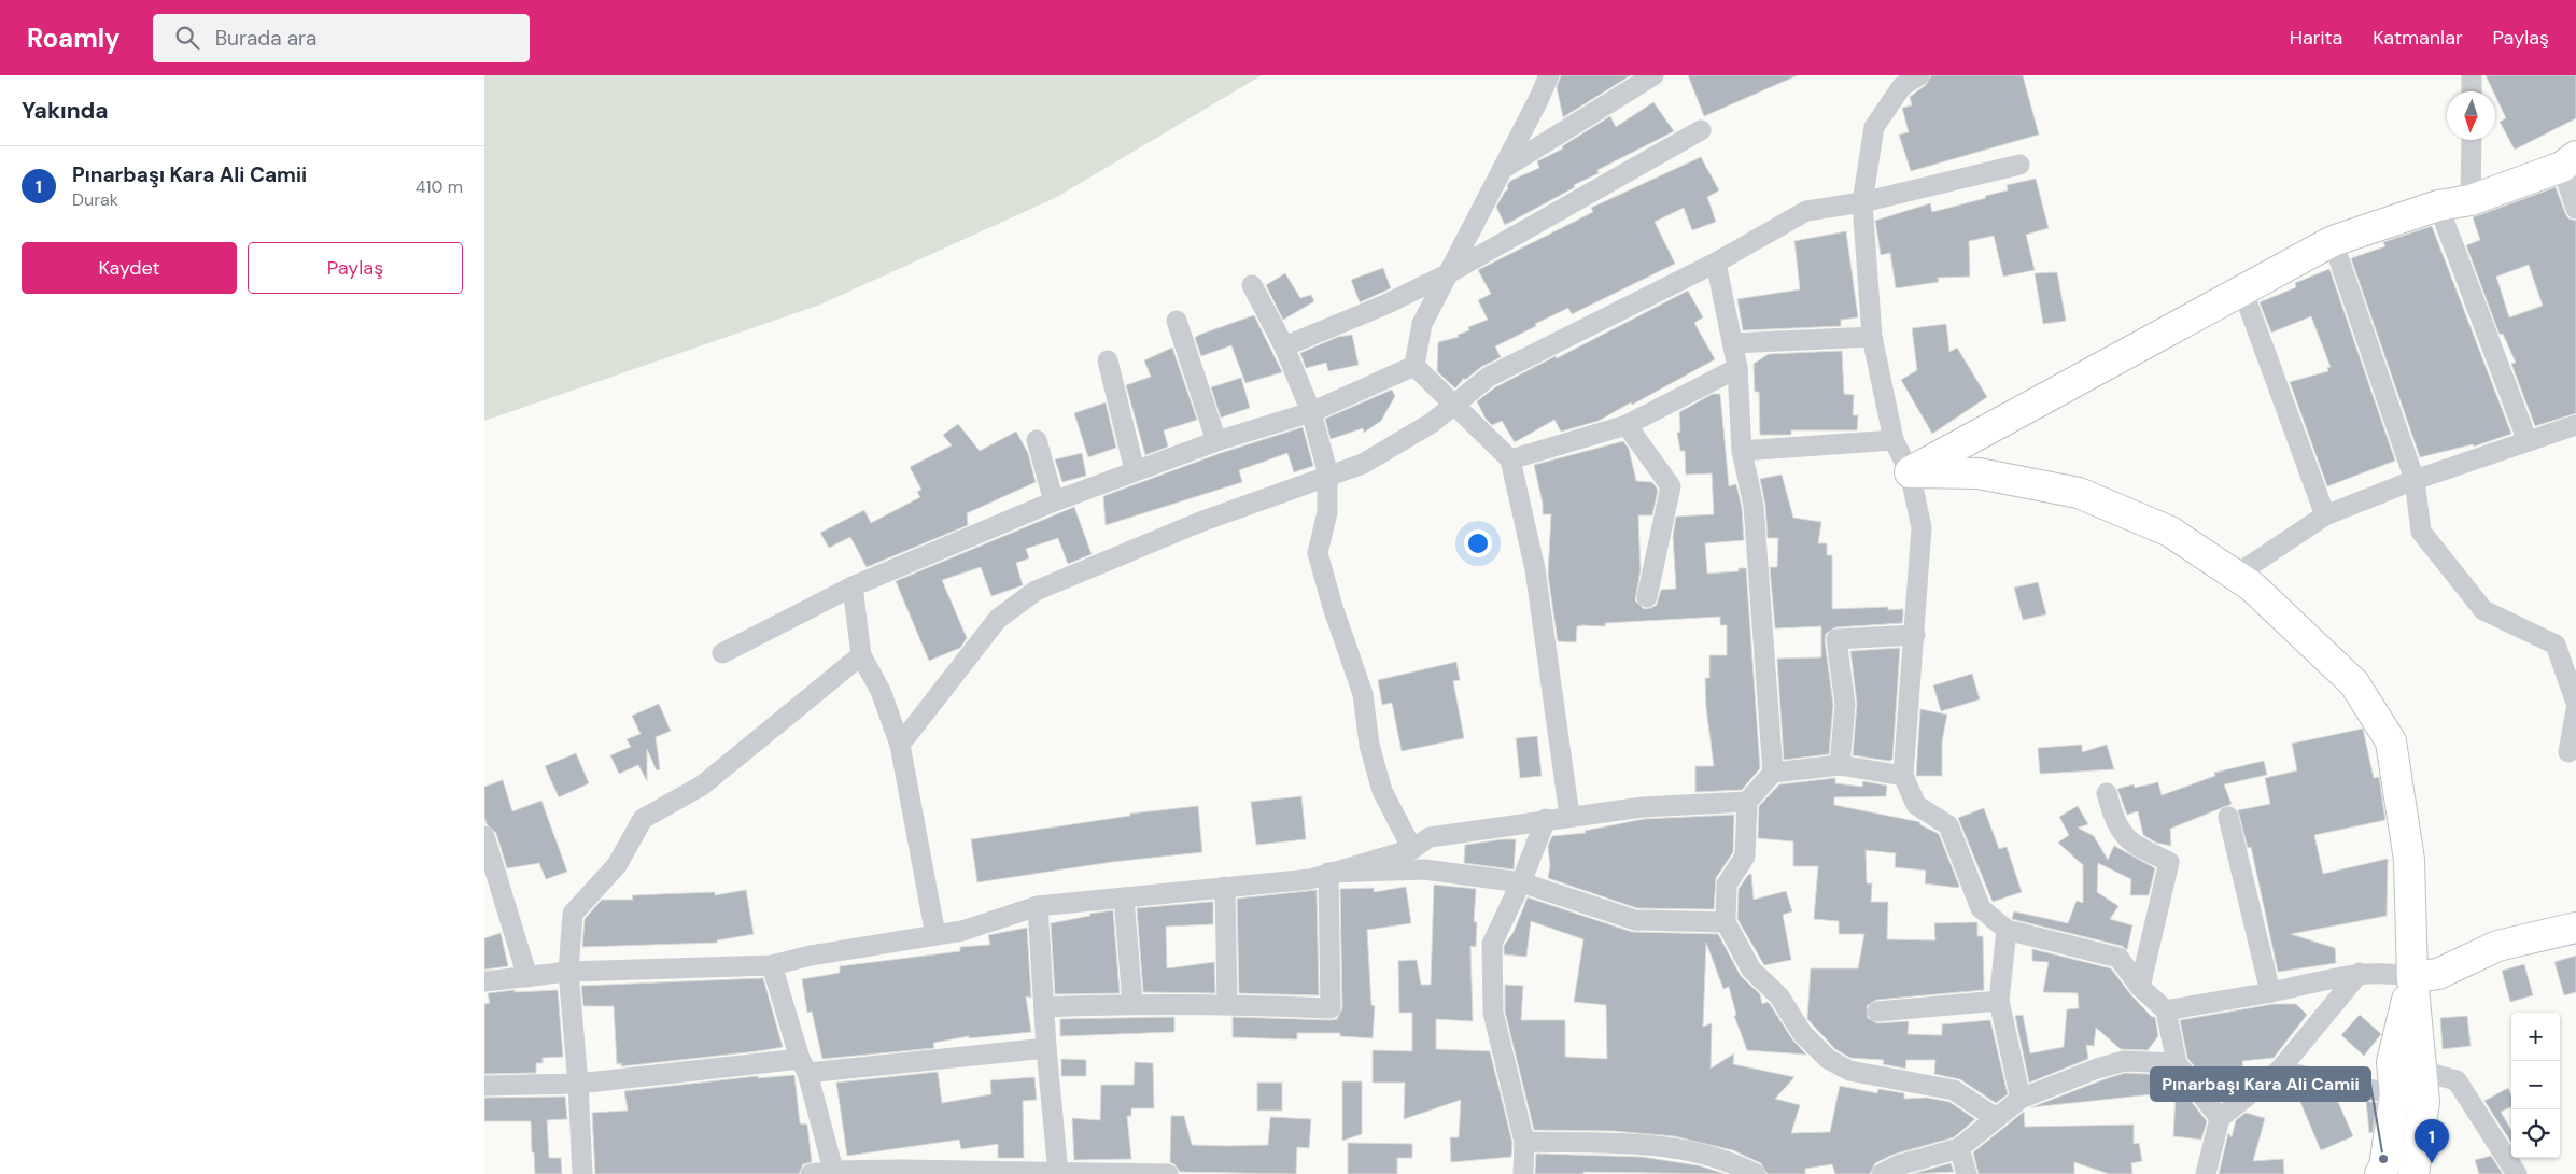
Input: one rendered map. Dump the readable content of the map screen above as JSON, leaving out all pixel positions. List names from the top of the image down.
{
  "places": ["Pınarbaşı Kara Ali Camii"],
  "north": "bottom",
  "page": {
    "header": "Roamly",
    "search": "Burada ara",
    "nav": ["Harita", "Katmanlar", "Paylaş"],
    "heading": "Yakında",
    "list": [
      {
        "mark": "1",
        "name": "Pınarbaşı Kara Ali Camii",
        "note": "Durak",
        "value": "410 m"
      }
    ],
    "buttons": ["Kaydet", "Paylaş"],
    "map_buttons": ["+", "−"],
    "pins": "1"
  }
}
